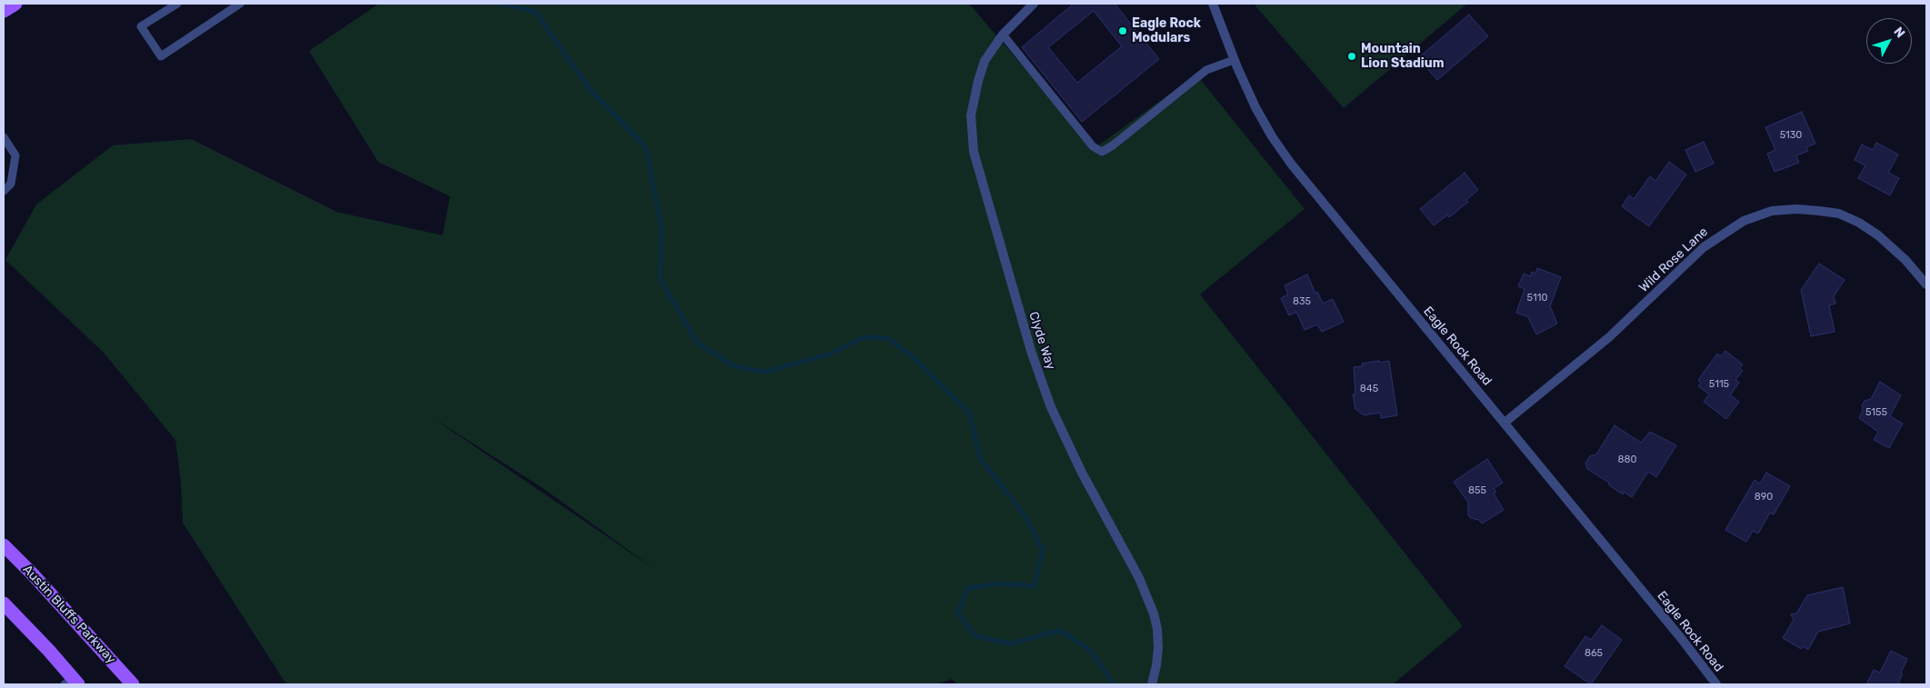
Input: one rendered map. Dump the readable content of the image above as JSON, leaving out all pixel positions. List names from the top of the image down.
{
  "streets": {
    "main road": ["Austin Bluffs Parkway"],
    "street": ["Wild Rose Lane", "Clyde Way", "Eagle Rock Road"]
  },
  "crossings": [
    ["Wild Rose Lane", "Eagle Rock Road"]
  ],
  "places": ["Eagle Rock Modulars", "Mountain Lion Stadium"],
  "house_numbers": [
    "5130",
    "5110",
    "835",
    "5115",
    "845",
    "5155",
    "880",
    "855",
    "890",
    "865"
  ],
  "north": "top right"
}
